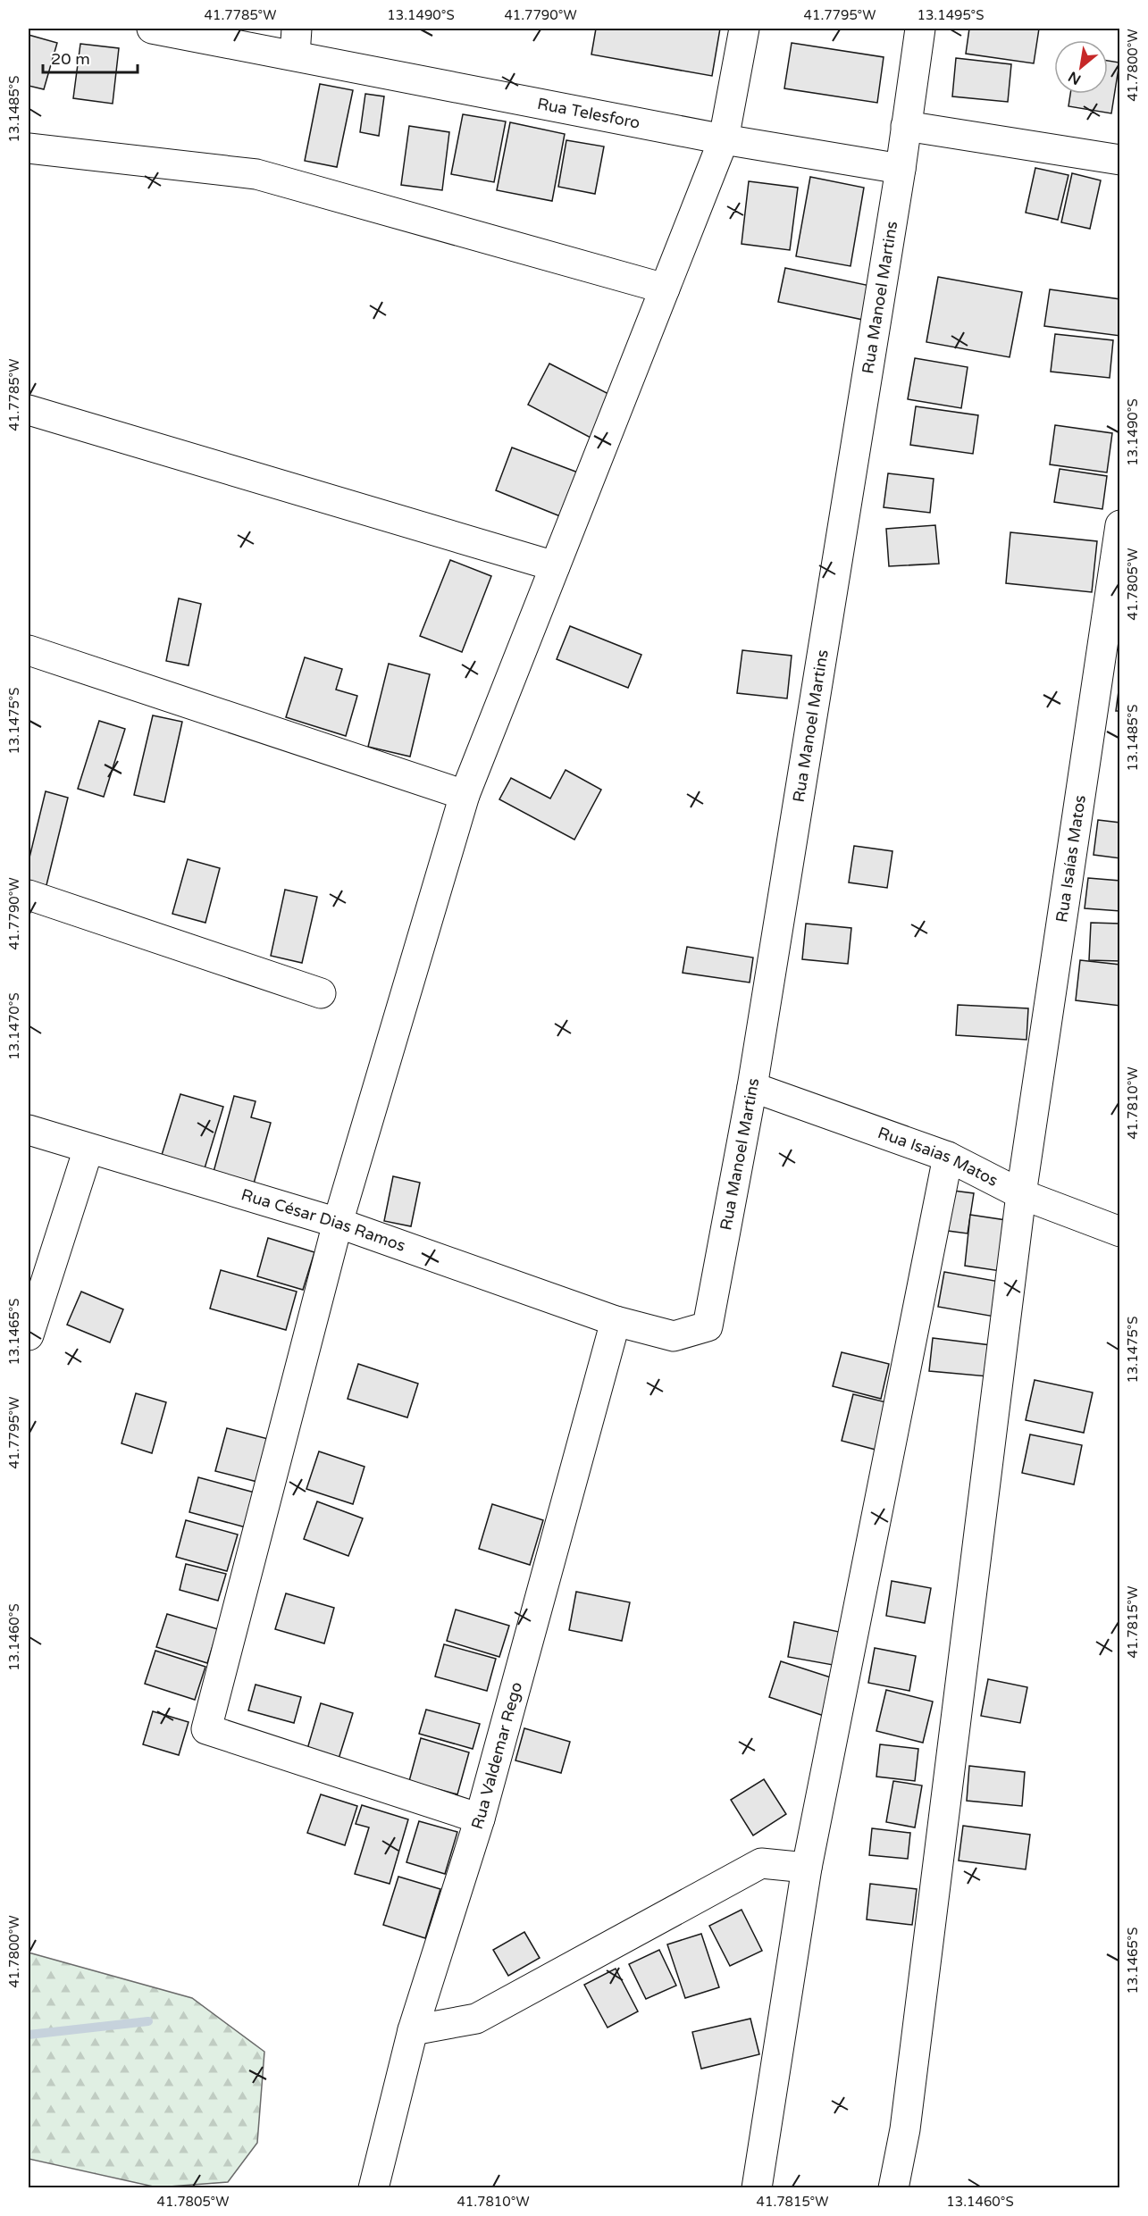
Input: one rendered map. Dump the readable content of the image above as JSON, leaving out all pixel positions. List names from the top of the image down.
{
  "streets": {
    "street": [
      "Rua Telesforo",
      "Rua Manoel Martins",
      "Rua Isaías Matos",
      "Rua Isaias Matos",
      "Rua César Dias Ramos",
      "Rua Valdemar Rego"
    ]
  },
  "crossings": [
    ["Rua Telesforo", "Rua Manoel Martins"],
    ["Rua Manoel Martins", "Rua Isaias Matos"],
    ["Rua Manoel Martins", "Rua César Dias Ramos"],
    ["Rua Manoel Martins", "Rua Valdemar Rego"],
    ["Rua Isaías Matos", "Rua Isaias Matos"],
    ["Rua César Dias Ramos", "Rua Valdemar Rego"]
  ],
  "scale_bar": "20 m",
  "north": "bottom left",
  "coordinates": [
    "41.7785°W",
    "13.1490°S",
    "41.7790°W",
    "41.7795°W",
    "13.1495°S",
    "41.7800°W",
    "13.1485°S",
    "41.7805°W",
    "13.1475°S",
    "13.1470°S",
    "41.7810°W",
    "13.1465°S",
    "41.7815°W",
    "13.1460°S"
  ]
}
